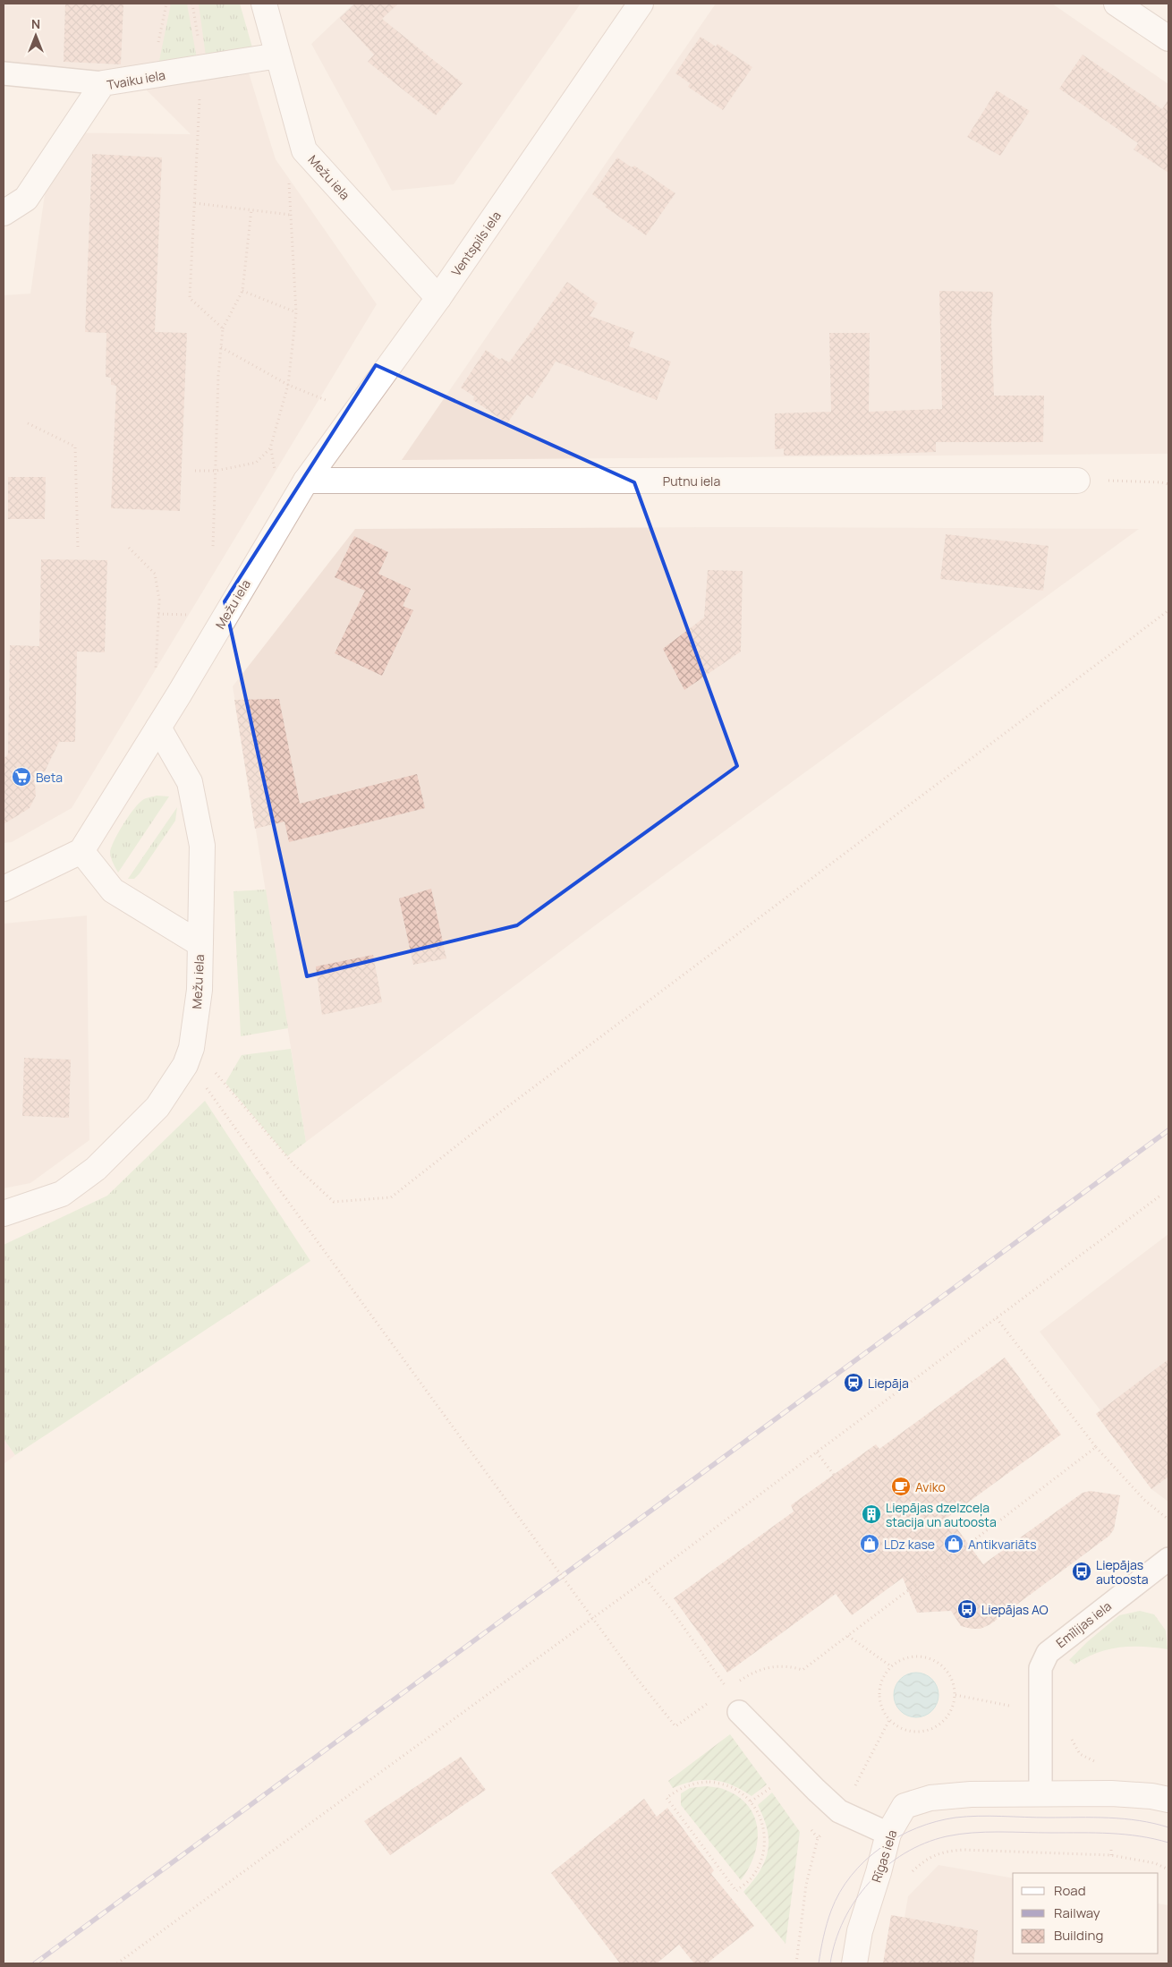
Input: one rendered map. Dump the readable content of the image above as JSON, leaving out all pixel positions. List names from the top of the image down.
{
  "streets": {
    "street": [
      "Tvaiku iela",
      "Mežu iela",
      "Ventspils iela",
      "Putnu iela",
      "Rīgas iela"
    ],
    "lane": ["Emīlijas iela"]
  },
  "crossings": [
    ["Tvaiku iela", "Mežu iela"],
    ["Mežu iela", "Ventspils iela"],
    ["Mežu iela", "Putnu iela"],
    ["Ventspils iela", "Putnu iela"],
    ["Emīlijas iela", "Rīgas iela"]
  ],
  "places": {
    "supermarket": ["Beta"],
    "station": ["Liepāja"],
    "cafe": ["Aviko"],
    "building": ["Liepājas dzelzceļa stacija un autoosta"],
    "shop": ["LDz kase", "Antikvariāts"],
    "bus stop": ["Liepājas autoosta", "Liepājas AO"]
  },
  "legend": ["Road", "Railway", "Building"],
  "north": "top"
}
